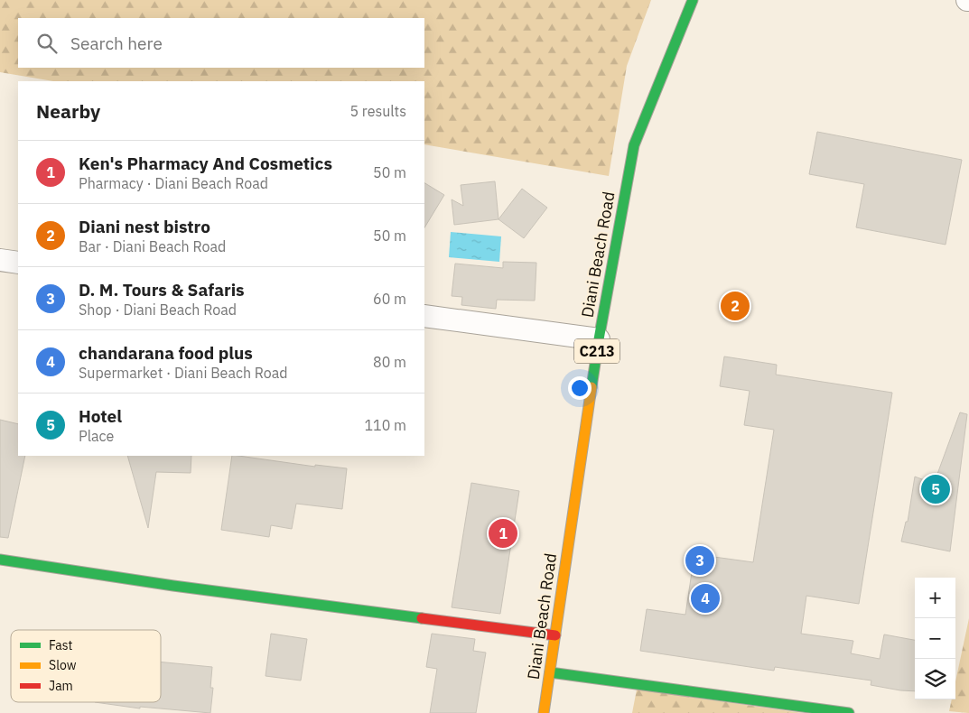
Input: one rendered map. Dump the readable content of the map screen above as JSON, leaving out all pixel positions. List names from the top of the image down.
{
  "streets": {
    "street": ["Diani Beach Road", "C213"]
  },
  "legend": ["Fast", "Slow", "Jam"],
  "page": {
    "search": "Search here",
    "heading": ["Nearby", "5 results"],
    "list": [
      {
        "mark": "1",
        "name": "Ken's Pharmacy And Cosmetics",
        "note": "Pharmacy · Diani Beach Road",
        "value": "50 m"
      },
      {
        "mark": "2",
        "name": "Diani nest bistro",
        "note": "Bar · Diani Beach Road",
        "value": "50 m"
      },
      {
        "mark": "3",
        "name": "D. M. Tours & Safaris",
        "note": "Shop · Diani Beach Road",
        "value": "60 m"
      },
      {
        "mark": "4",
        "name": "chandarana food plus",
        "note": "Supermarket · Diani Beach Road",
        "value": "80 m"
      },
      {
        "mark": "5",
        "name": "Hotel",
        "note": "Place",
        "value": "110 m"
      }
    ],
    "pins": [
      "2",
      "5",
      "1",
      "3",
      "4"
    ],
    "map_buttons": ["+", "−"]
  }
}
